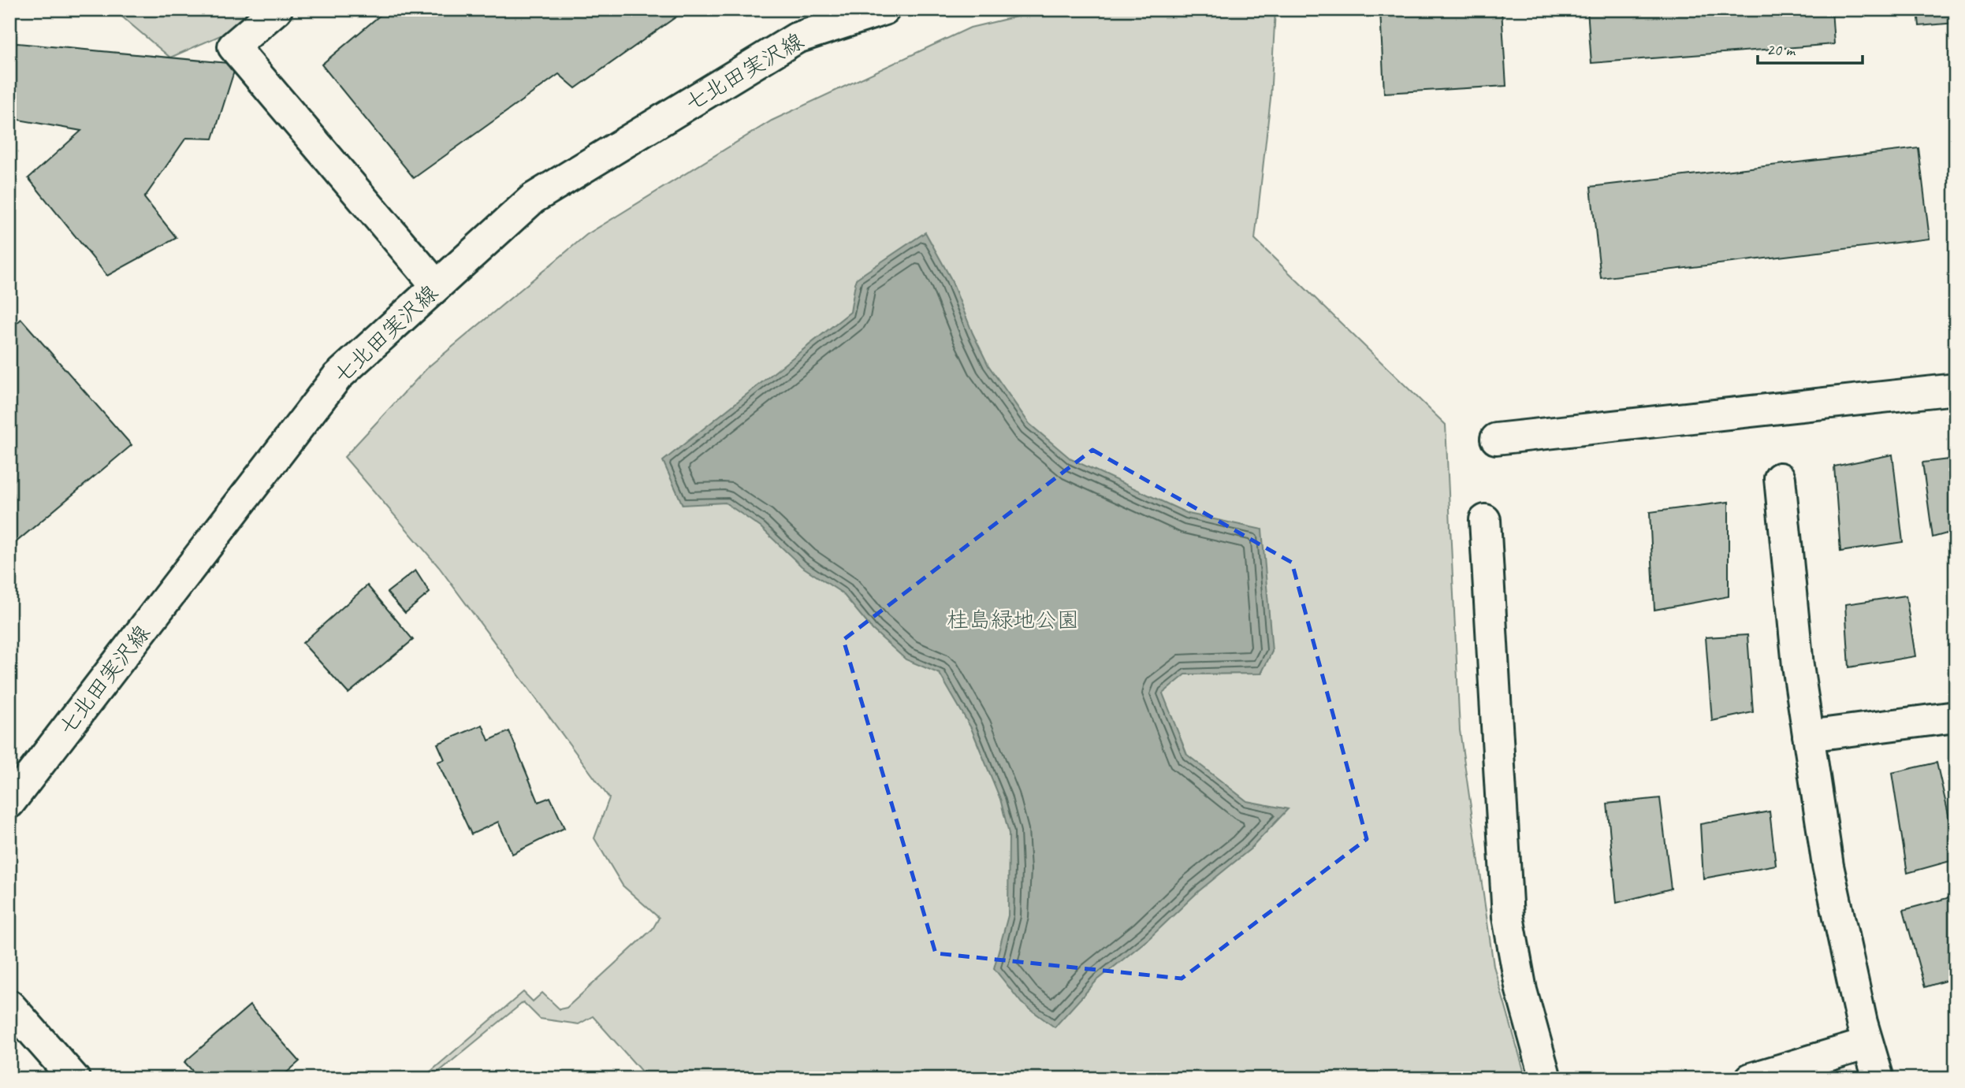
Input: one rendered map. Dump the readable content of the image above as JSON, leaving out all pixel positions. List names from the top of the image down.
{
  "streets": {
    "street": ["七北田実沢線"]
  },
  "parks": ["桂島緑地公園"],
  "scale_bar": "20 m"
}
